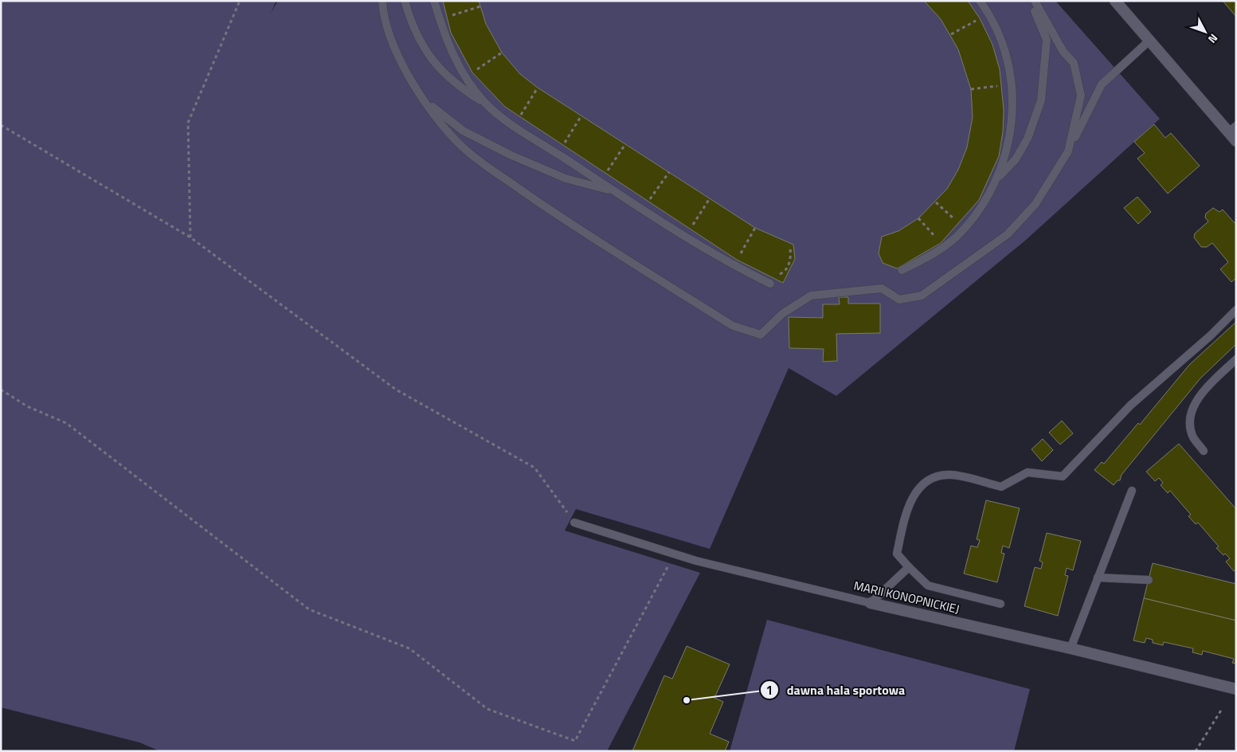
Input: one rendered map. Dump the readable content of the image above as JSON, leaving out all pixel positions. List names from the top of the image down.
{
  "streets": {
    "street": ["MARII KONOPNICKIEJ"]
  },
  "places": ["dawna hala sportowa"],
  "north": "bottom right"
}
